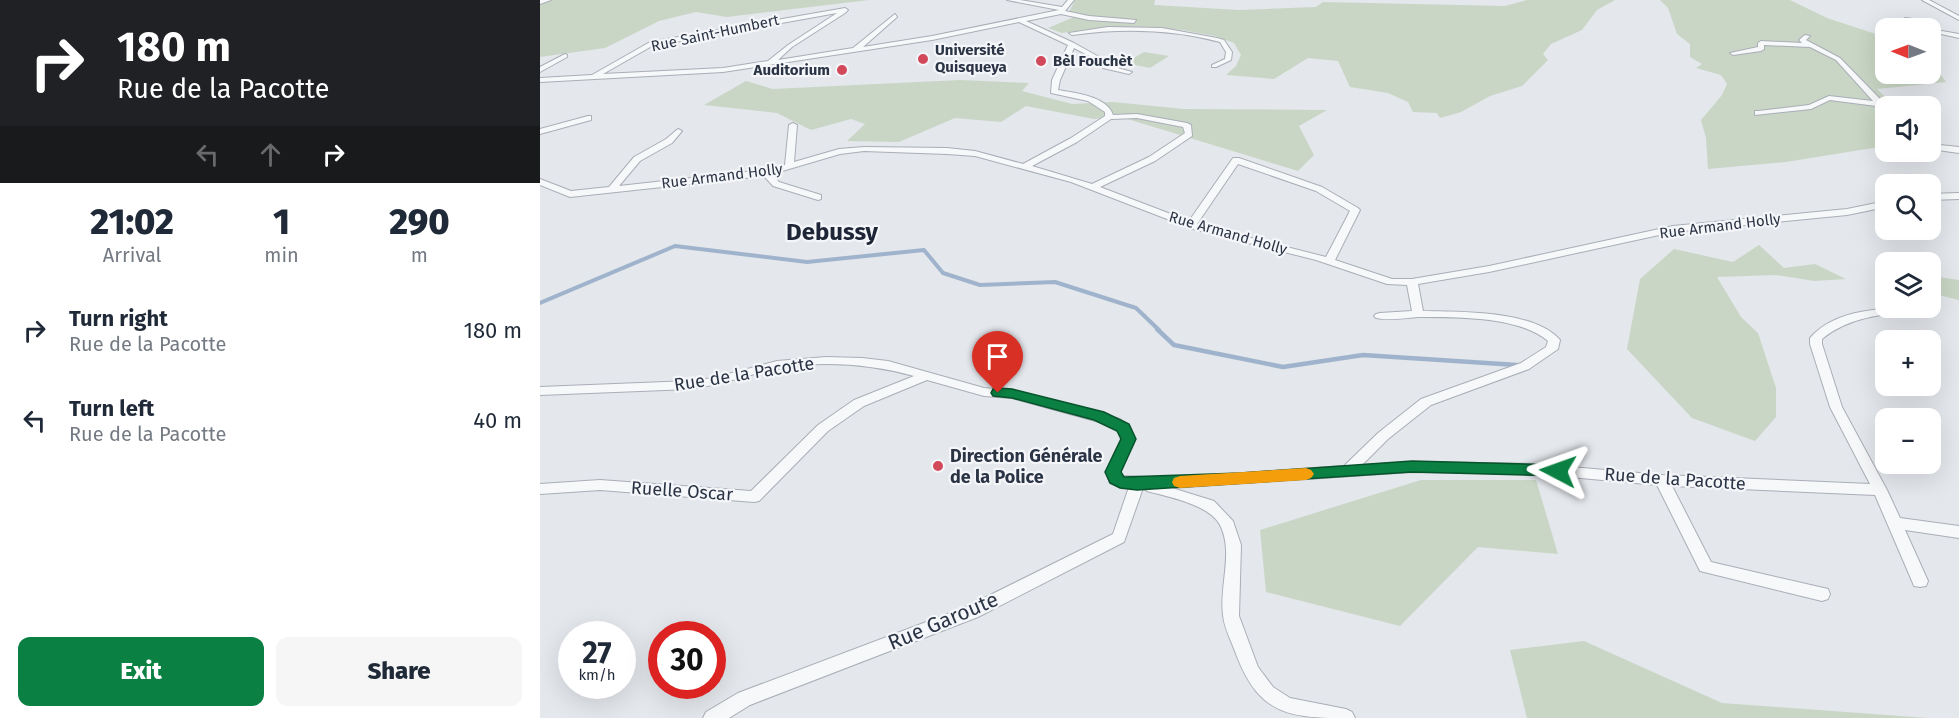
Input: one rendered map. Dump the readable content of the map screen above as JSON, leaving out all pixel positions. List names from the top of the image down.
{
  "streets": {
    "street": [
      "Rue Saint-Humbert",
      "Rue Armand Holly",
      "Rue de la Pacotte",
      "Ruelle Oscar",
      "Rue Garoute"
    ]
  },
  "crossings": [
    ["Rue de la Pacotte", "Ruelle Oscar"],
    ["Rue de la Pacotte", "Rue Garoute"]
  ],
  "districts": ["Debussy"],
  "places": [
    "Université Quisqueya",
    "Bèl Fouchèt",
    "Auditorium",
    "Direction Générale de la Police"
  ],
  "north": "left",
  "page": {
    "turn": ["180 m", "Rue de la Pacotte"],
    "map_buttons": ["+", "−"],
    "eta": [
      "21:02",
      "Arrival",
      "1",
      "min",
      "290",
      "m"
    ],
    "list": [
      {
        "name": "Turn right",
        "note": "Rue de la Pacotte",
        "value": "180 m"
      },
      {
        "name": "Turn left",
        "note": "Rue de la Pacotte",
        "value": "40 m"
      }
    ],
    "speed": "27 km/h",
    "limit": "30",
    "buttons": ["Exit", "Share"]
  }
}
